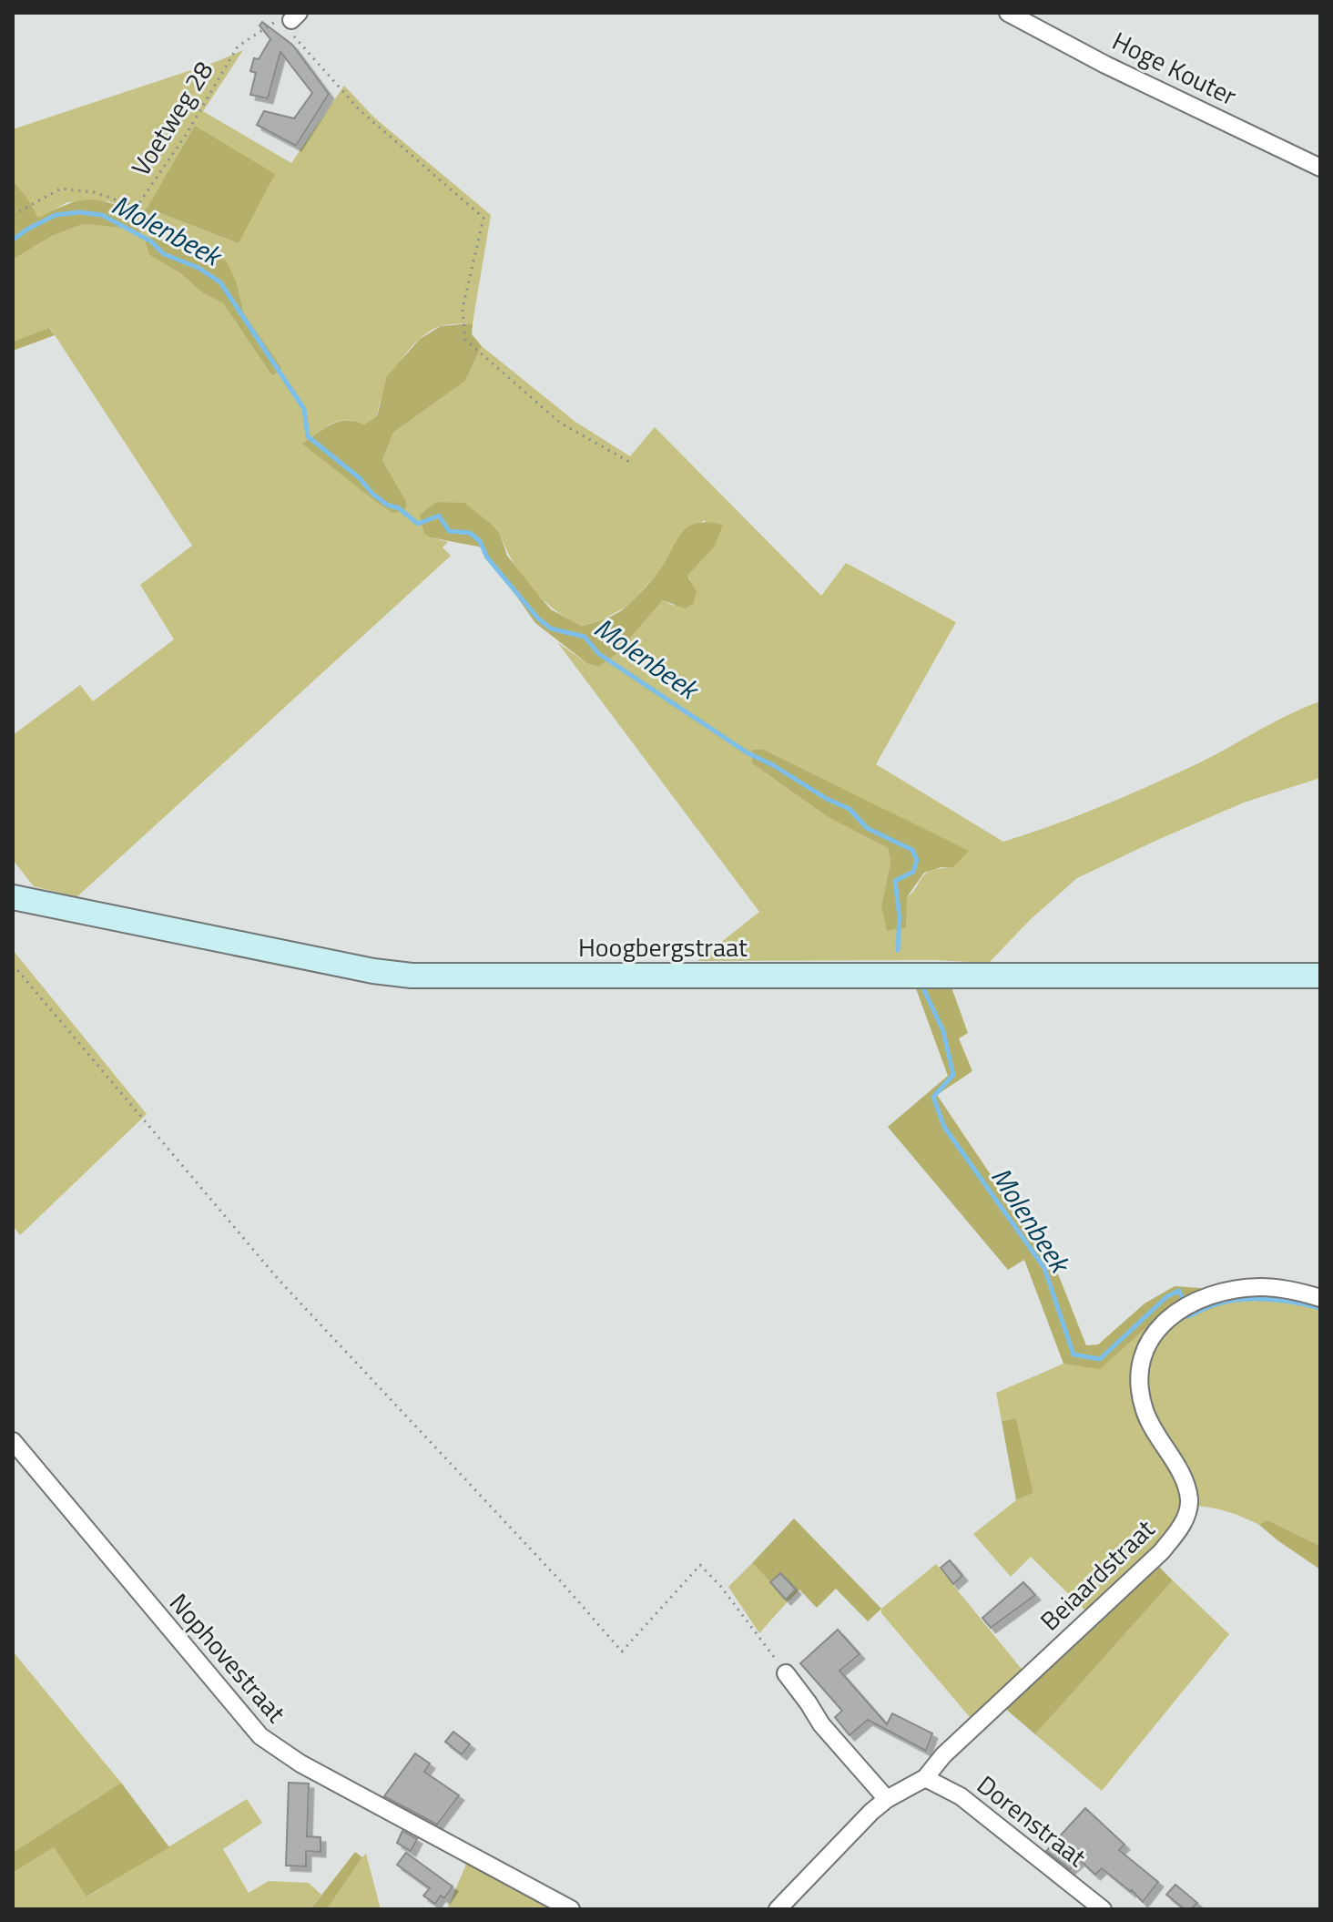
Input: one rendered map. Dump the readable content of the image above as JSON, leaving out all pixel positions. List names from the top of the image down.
{
  "streets": {
    "street": [
      "Hoge Kouter",
      "Hoogbergstraat",
      "Beiaardstraat",
      "Nophovestraat",
      "Dorenstraat"
    ],
    "path": ["Voetweg 28"]
  },
  "crossings": [
    ["Beiaardstraat", "Dorenstraat"]
  ],
  "water": ["Molenbeek"]
}
